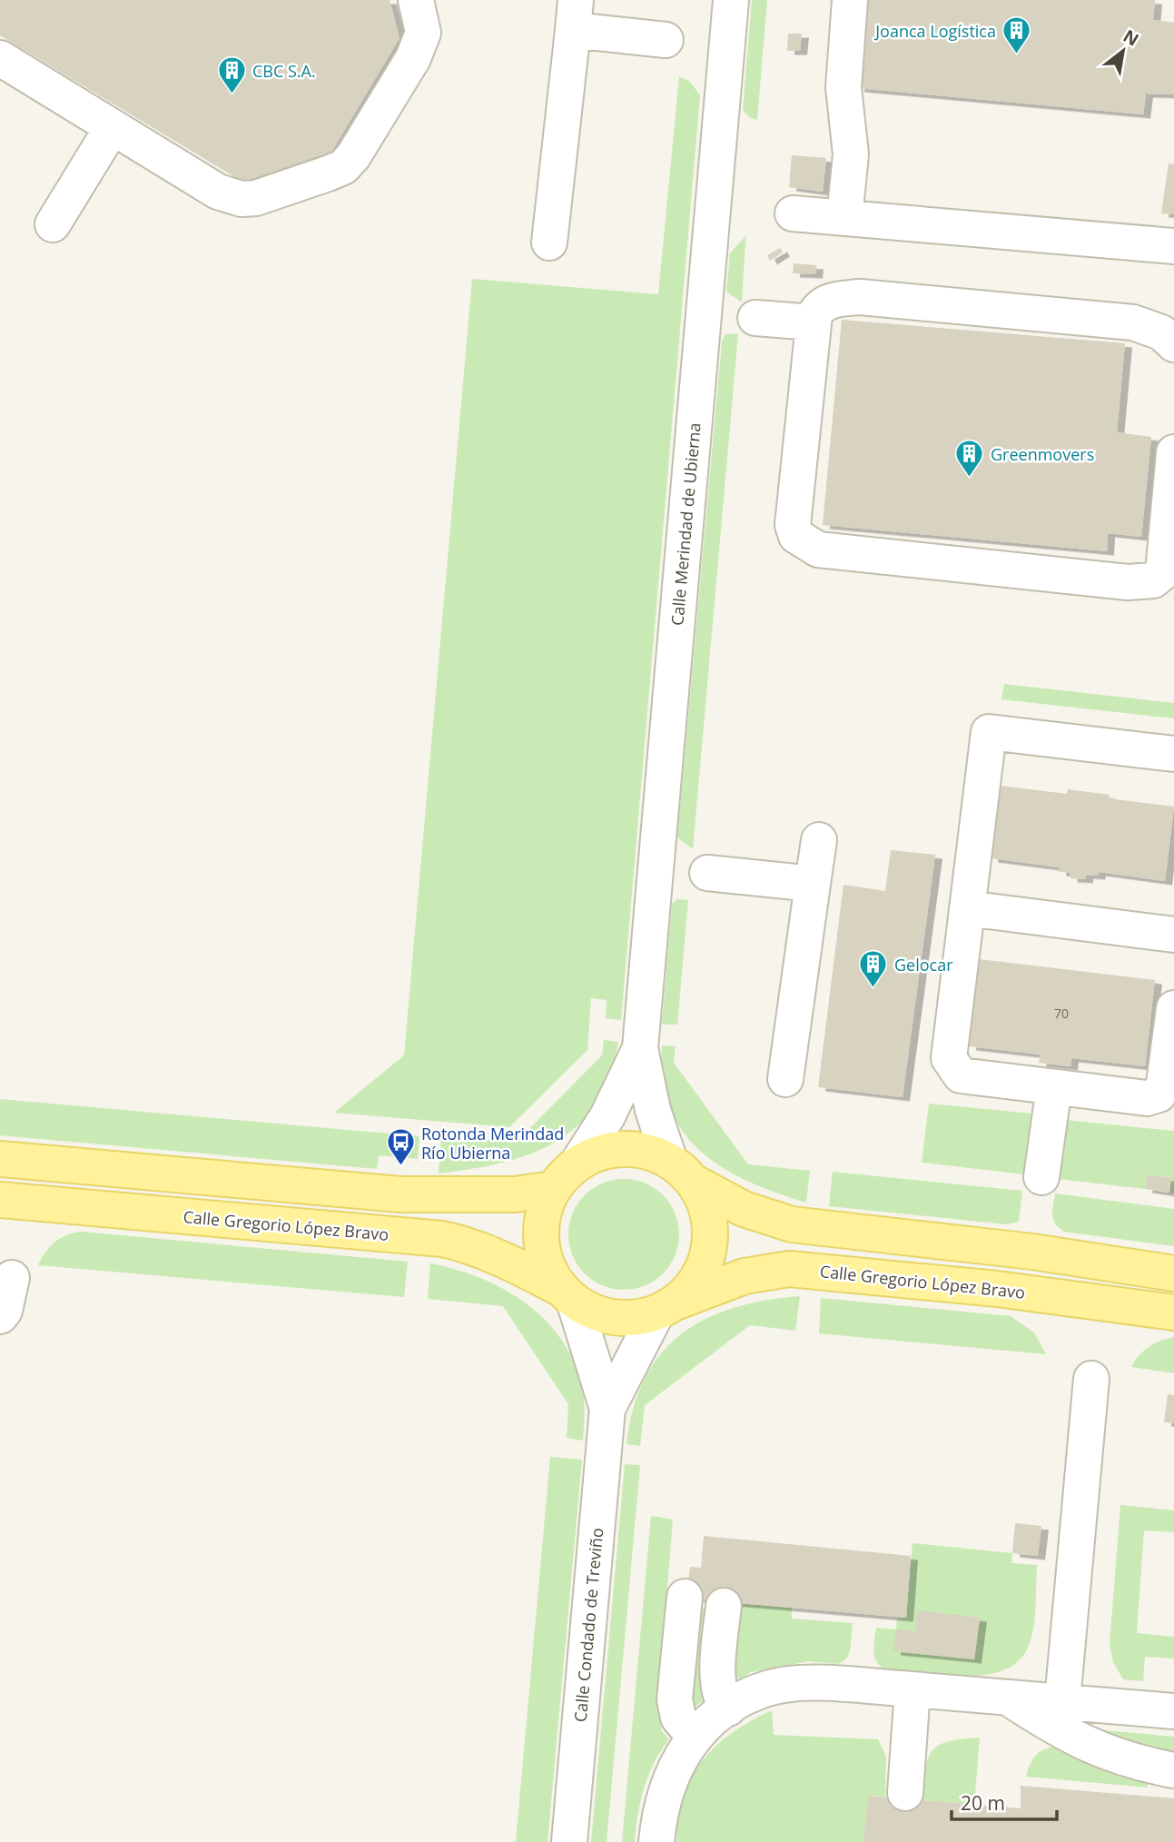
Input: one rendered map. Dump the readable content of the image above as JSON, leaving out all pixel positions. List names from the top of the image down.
{
  "streets": {
    "main road": ["Calle Gregorio López Bravo"],
    "street": ["Calle Merindad de Ubierna", "Calle Condado de Treviño"]
  },
  "crossings": [
    ["Calle Merindad de Ubierna", "Calle Gregorio López Bravo"],
    ["Calle Merindad de Ubierna", "Calle Condado de Treviño"],
    ["Calle Gregorio López Bravo", "Calle Condado de Treviño"]
  ],
  "places": {
    "building": [
      "Joanca Logística",
      "CBC S.A.",
      "Greenmovers",
      "Gelocar"
    ],
    "bus stop": ["Rotonda Merindad Río Ubierna"]
  },
  "house_numbers": ["70"],
  "scale_bar": "20 m",
  "north": "top right"
}
